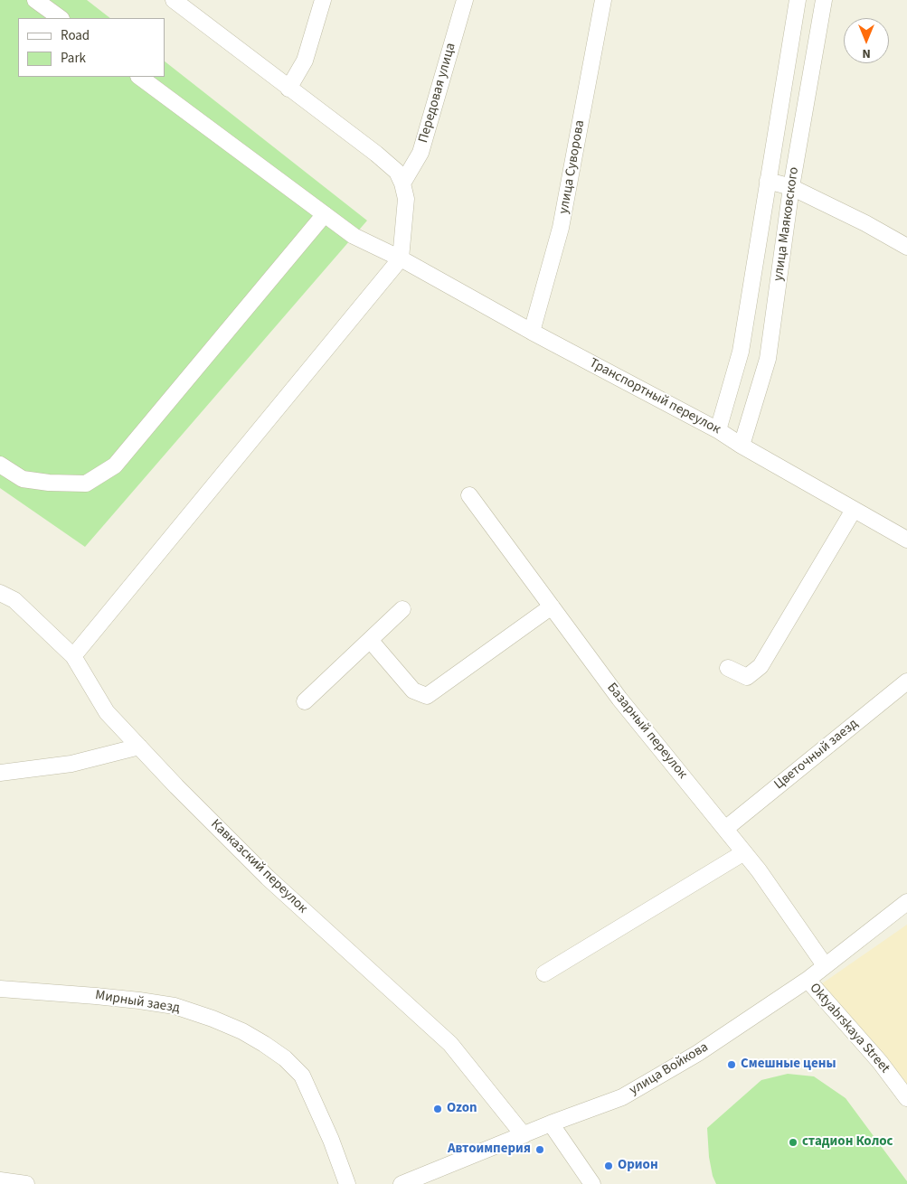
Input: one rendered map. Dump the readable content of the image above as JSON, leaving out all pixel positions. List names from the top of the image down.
{
  "streets": {
    "street": [
      "Передовая улица",
      "улица Суворова",
      "улица Маяковского",
      "Транспортный переулок",
      "Базарный переулок",
      "Цветочный заезд",
      "Кавказский переулок",
      "Мирный заезд",
      "Oktyabrskaya Street",
      "улица Войкова"
    ]
  },
  "crossings": [
    ["улица Суворова", "Транспортный переулок"],
    ["улица Маяковского", "Транспортный переулок"],
    ["Базарный переулок", "Цветочный заезд"],
    ["Базарный переулок", "улица Войкова"],
    ["Кавказский переулок", "улица Войкова"],
    ["Oktyabrskaya Street", "улица Войкова"]
  ],
  "places": [
    "Смешные цены",
    "Ozon",
    "стадион Колос",
    "Автоимперия",
    "Орион"
  ],
  "legend": ["Road", "Park"],
  "north": "bottom"
}
